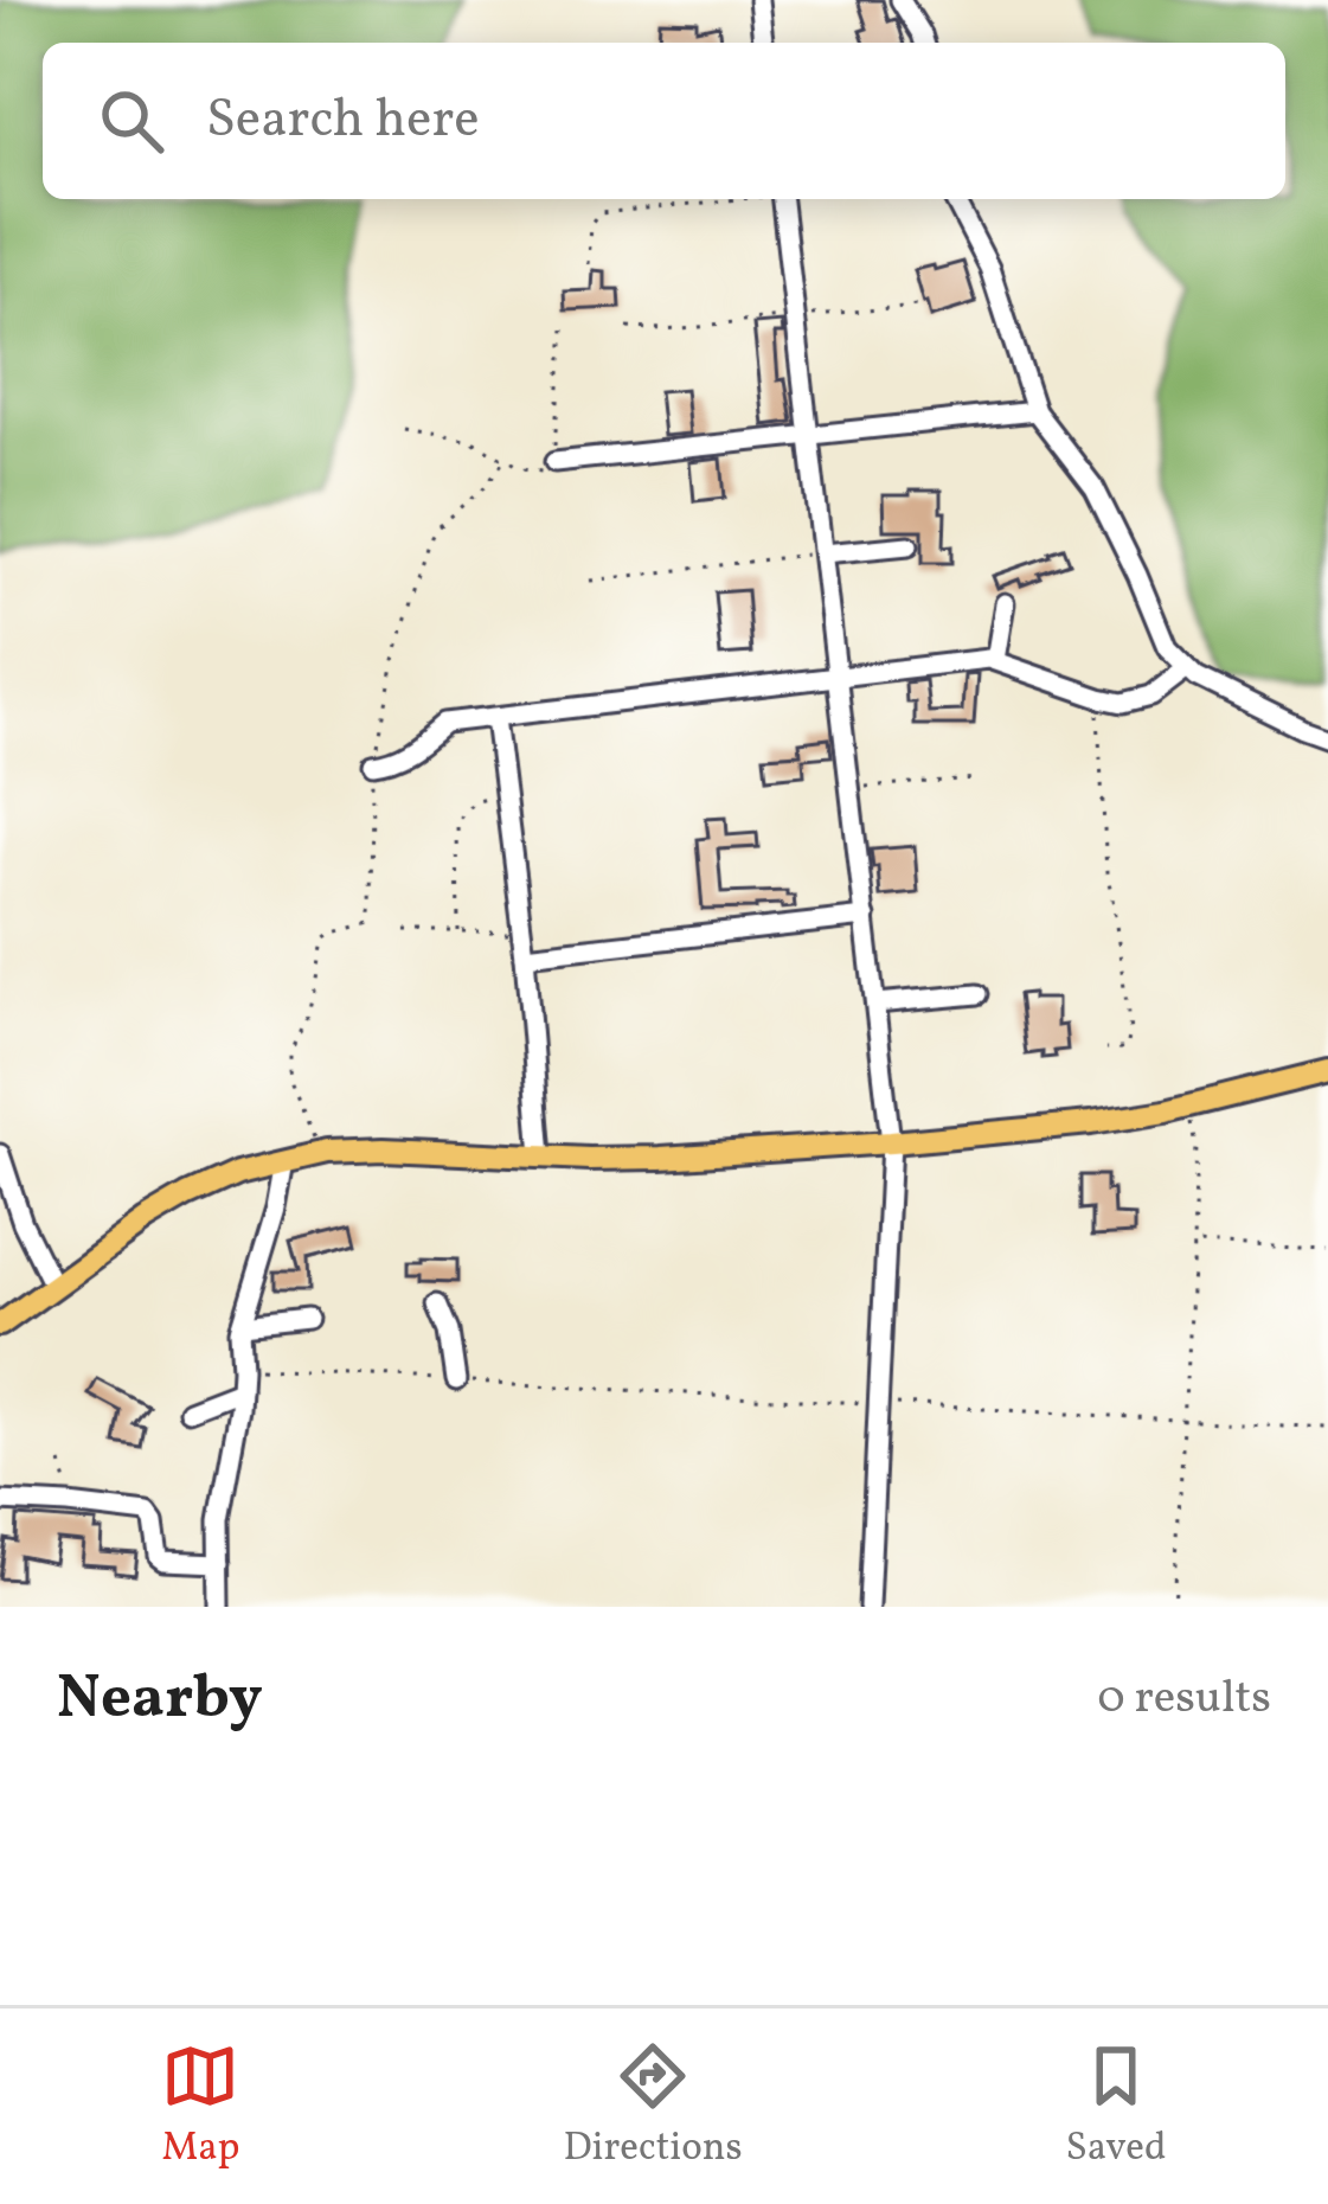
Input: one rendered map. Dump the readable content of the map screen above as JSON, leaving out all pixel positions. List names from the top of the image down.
{
  "page": {
    "search": "Search here",
    "heading": ["Nearby", "0 results"],
    "nav": ["Map", "Directions", "Saved"]
  }
}
